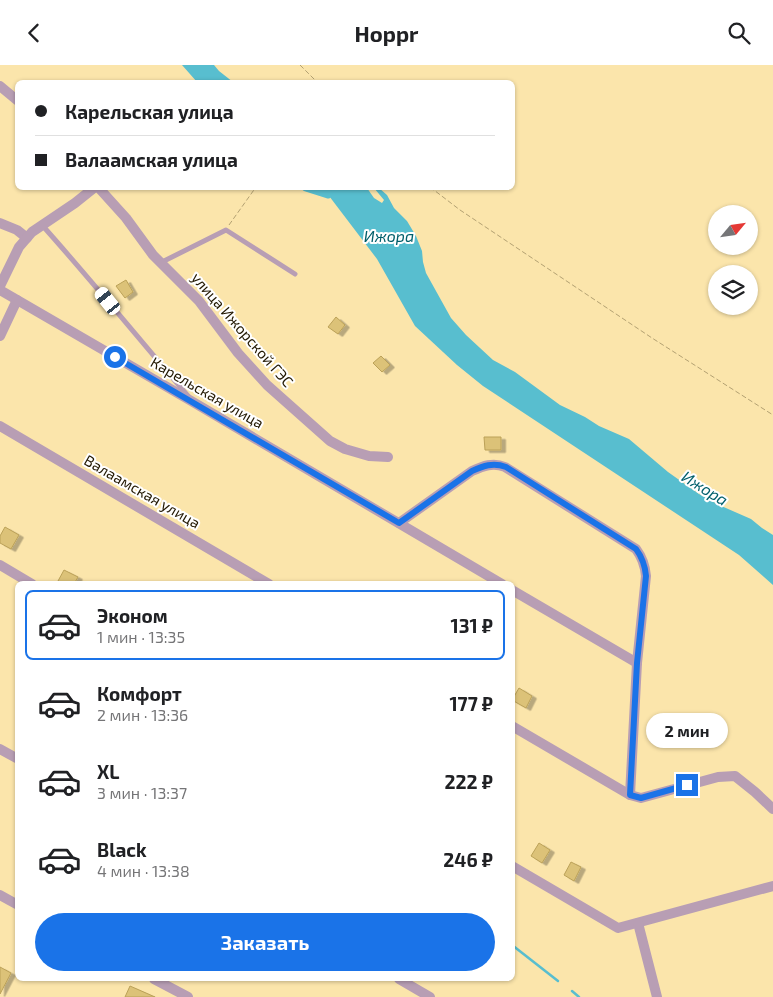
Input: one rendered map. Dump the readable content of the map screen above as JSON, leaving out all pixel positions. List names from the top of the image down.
{
  "streets": {
    "street": ["улица Ижорской ГЭС", "Карельская улица", "Валаамская улица"]
  },
  "water": ["Ижора"],
  "north": "top right",
  "page": {
    "header": "Hoppr",
    "banner": ["Карельская улица", "Валаамская улица"],
    "list": [
      {
        "name": "Эконом",
        "note": "1 мин · 13:35",
        "value": "131 ₽"
      },
      {
        "name": "Комфорт",
        "note": "2 мин · 13:36",
        "value": "177 ₽"
      },
      {
        "name": "XL",
        "note": "3 мин · 13:37",
        "value": "222 ₽"
      },
      {
        "name": "Black",
        "note": "4 мин · 13:38",
        "value": "246 ₽"
      }
    ],
    "bubble": "2 мин",
    "buttons": "Заказать"
  }
}
